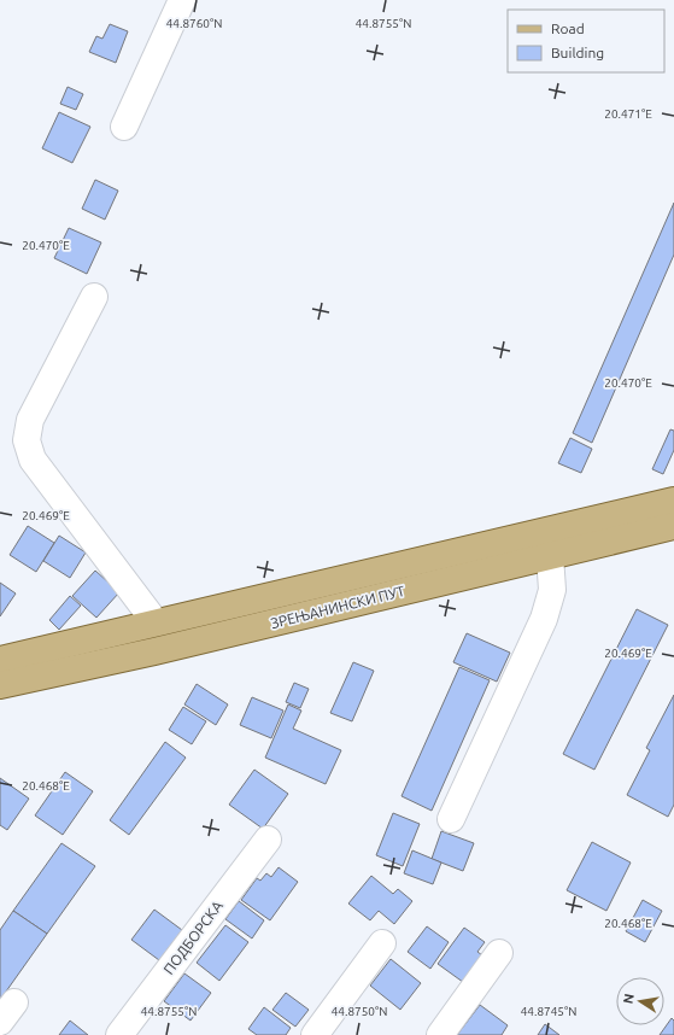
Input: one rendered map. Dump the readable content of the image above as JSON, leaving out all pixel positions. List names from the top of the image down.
{
  "streets": {
    "main road": ["ЗРЕЊАНИНСКИ ПУТ"],
    "street": ["ПОДБОРСКА"]
  },
  "legend": ["Road", "Building"],
  "north": "left",
  "coordinates": [
    "44.8760°N",
    "44.8755°N",
    "20.471°E",
    "20.470°E",
    "20.469°E",
    "20.468°E",
    "44.8750°N",
    "44.8745°N"
  ]
}
